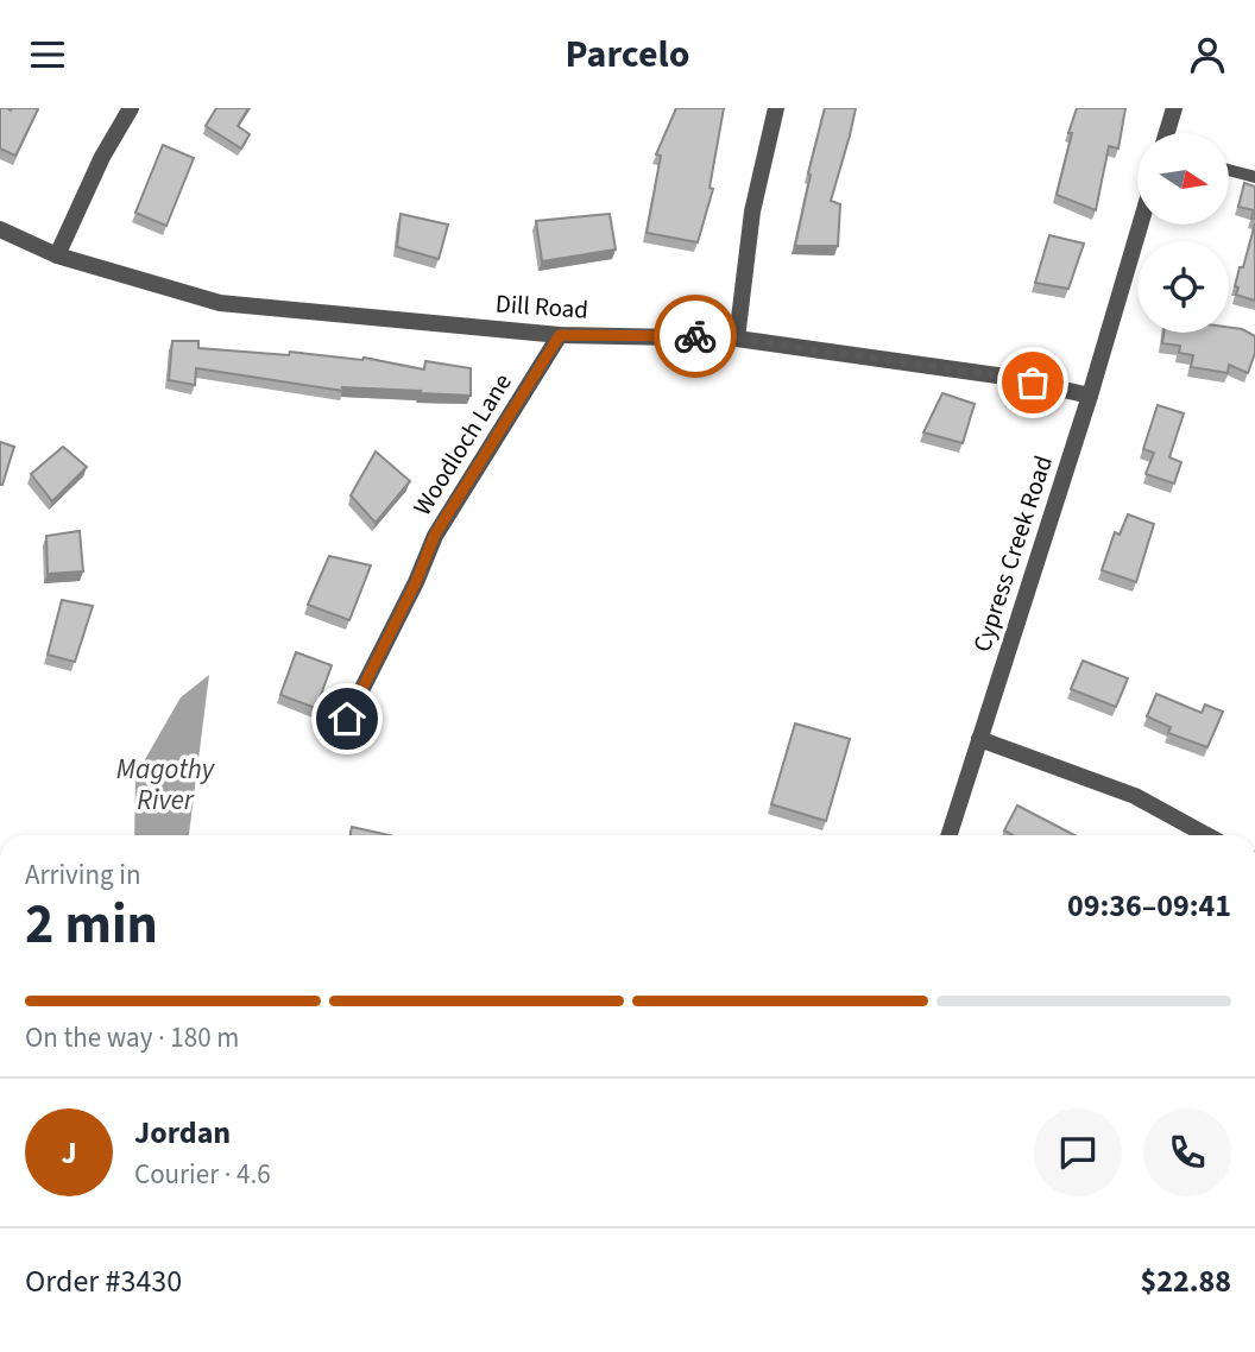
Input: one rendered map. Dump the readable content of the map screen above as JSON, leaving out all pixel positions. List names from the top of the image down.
{
  "streets": {
    "street": ["Dill Road", "Woodloch Lane", "Cypress Creek Road"]
  },
  "crossings": [
    ["Dill Road", "Woodloch Lane"],
    ["Dill Road", "Cypress Creek Road"]
  ],
  "water": ["Magothy River"],
  "north": "right",
  "page": {
    "header": "Parcelo",
    "heading": ["2 min", "Arriving in", "09:36–09:41"],
    "panel": [
      "Jordan",
      "Courier · 4.6",
      "Order #3430",
      "$22.88"
    ],
    "bar": "On the way · 180 m",
    "round": "J"
  }
}
